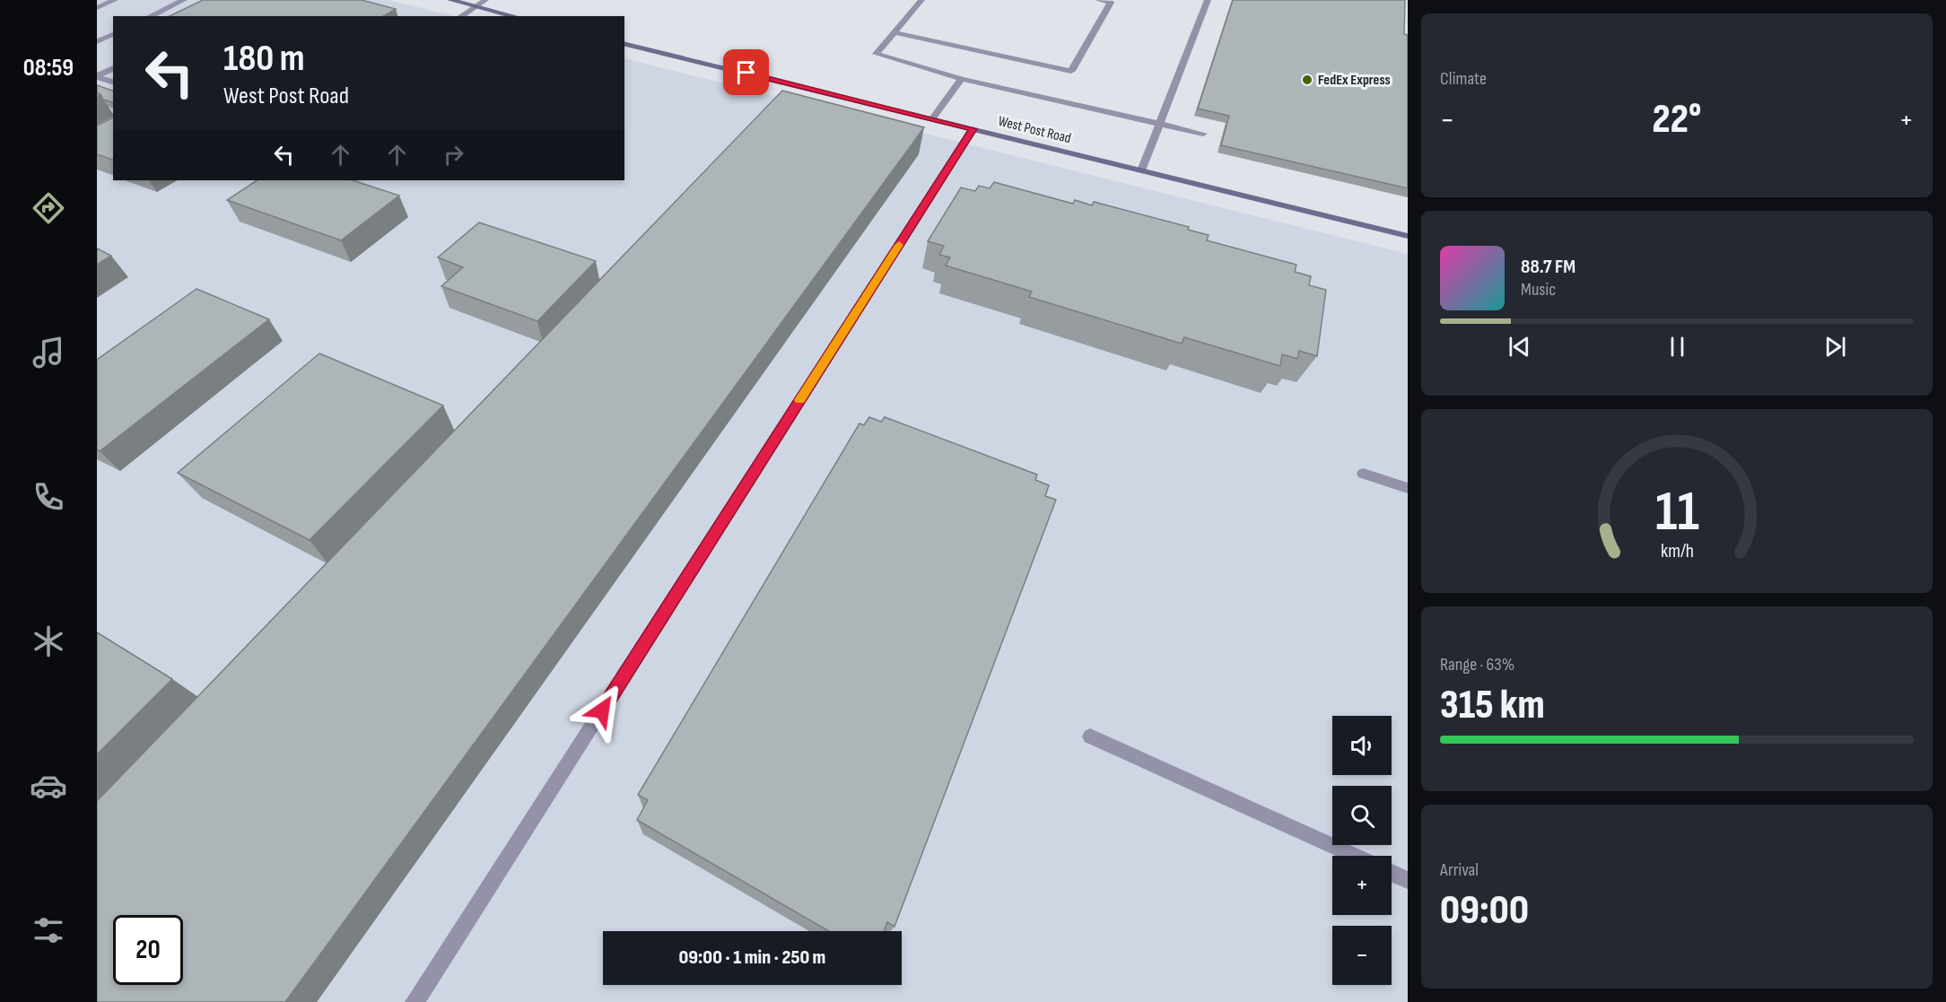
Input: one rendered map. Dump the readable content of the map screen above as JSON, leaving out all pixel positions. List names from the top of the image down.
{
  "streets": {
    "street": ["West Post Road"]
  },
  "places": ["FedEx Express"],
  "page": {
    "tabs": "08:59",
    "tile": [
      "Climate",
      ["Range · 63%", "315 km"],
      ["Arrival", "09:00"]
    ],
    "turn": ["180 m", "West Post Road"],
    "heat": ["−", "22°", "+"],
    "song": ["88.7 FM", "Music"],
    "map_buttons": ["+", "−"],
    "limit": "20",
    "trip": "09:00 · 1 min · 250 m",
    "gauge": ["11", "km/h"]
  }
}
